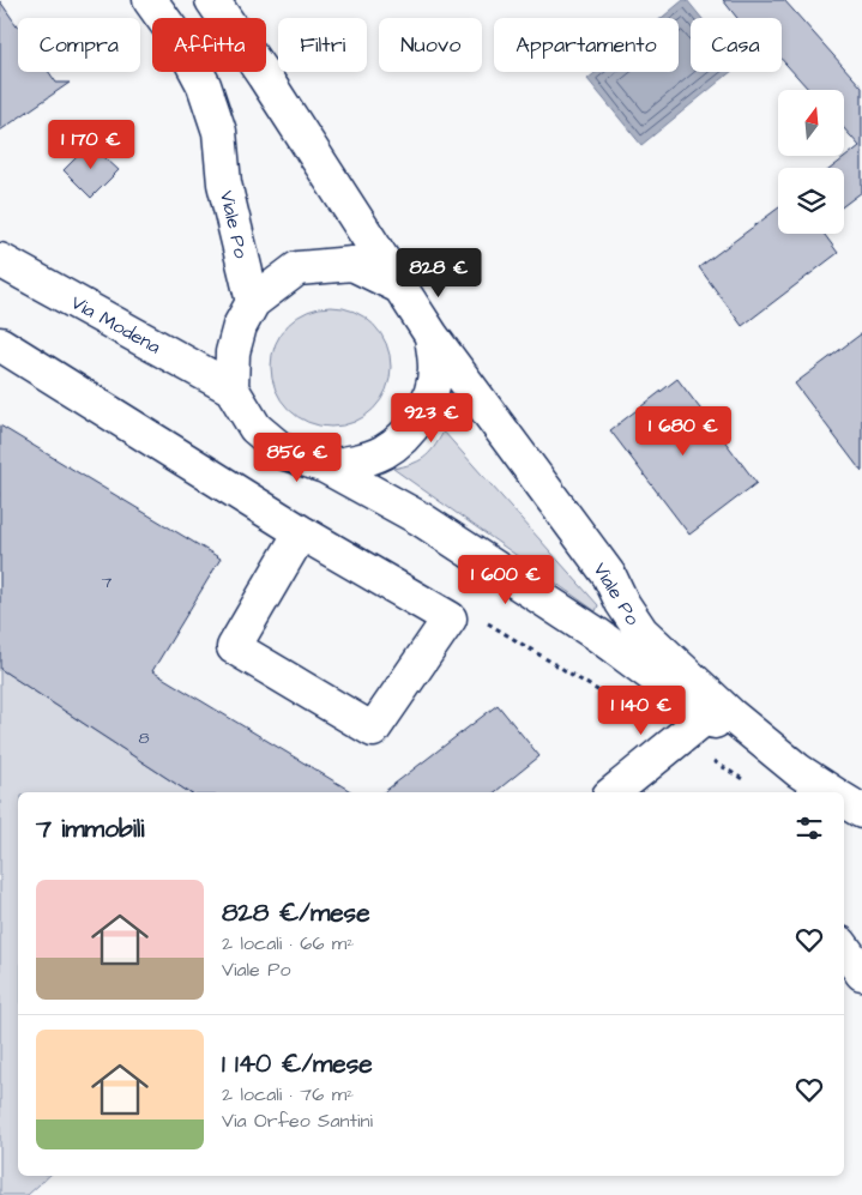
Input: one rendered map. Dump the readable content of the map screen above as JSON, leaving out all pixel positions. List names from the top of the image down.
{
  "streets": {
    "main road": ["Viale Po", "Via Modena"]
  },
  "crossings": [
    ["Viale Po", "Via Modena"]
  ],
  "house_numbers": ["7", "8"],
  "north": "top",
  "page": {
    "chip": [
      "Compra",
      "Affitta",
      "Filtri",
      "Nuovo",
      "Appartamento",
      "Casa"
    ],
    "price": [
      "1 170 €",
      "828 €",
      "923 €",
      "1 680 €",
      "856 €",
      "1 600 €",
      "1 140 €"
    ],
    "heading": "7 immobili",
    "list": [
      {
        "name": "828 €/mese",
        "note": "2 locali · 66 m² · Viale Po"
      },
      {
        "name": "1 140 €/mese",
        "note": "2 locali · 76 m² · Via Orfeo Santini"
      }
    ]
  }
}
